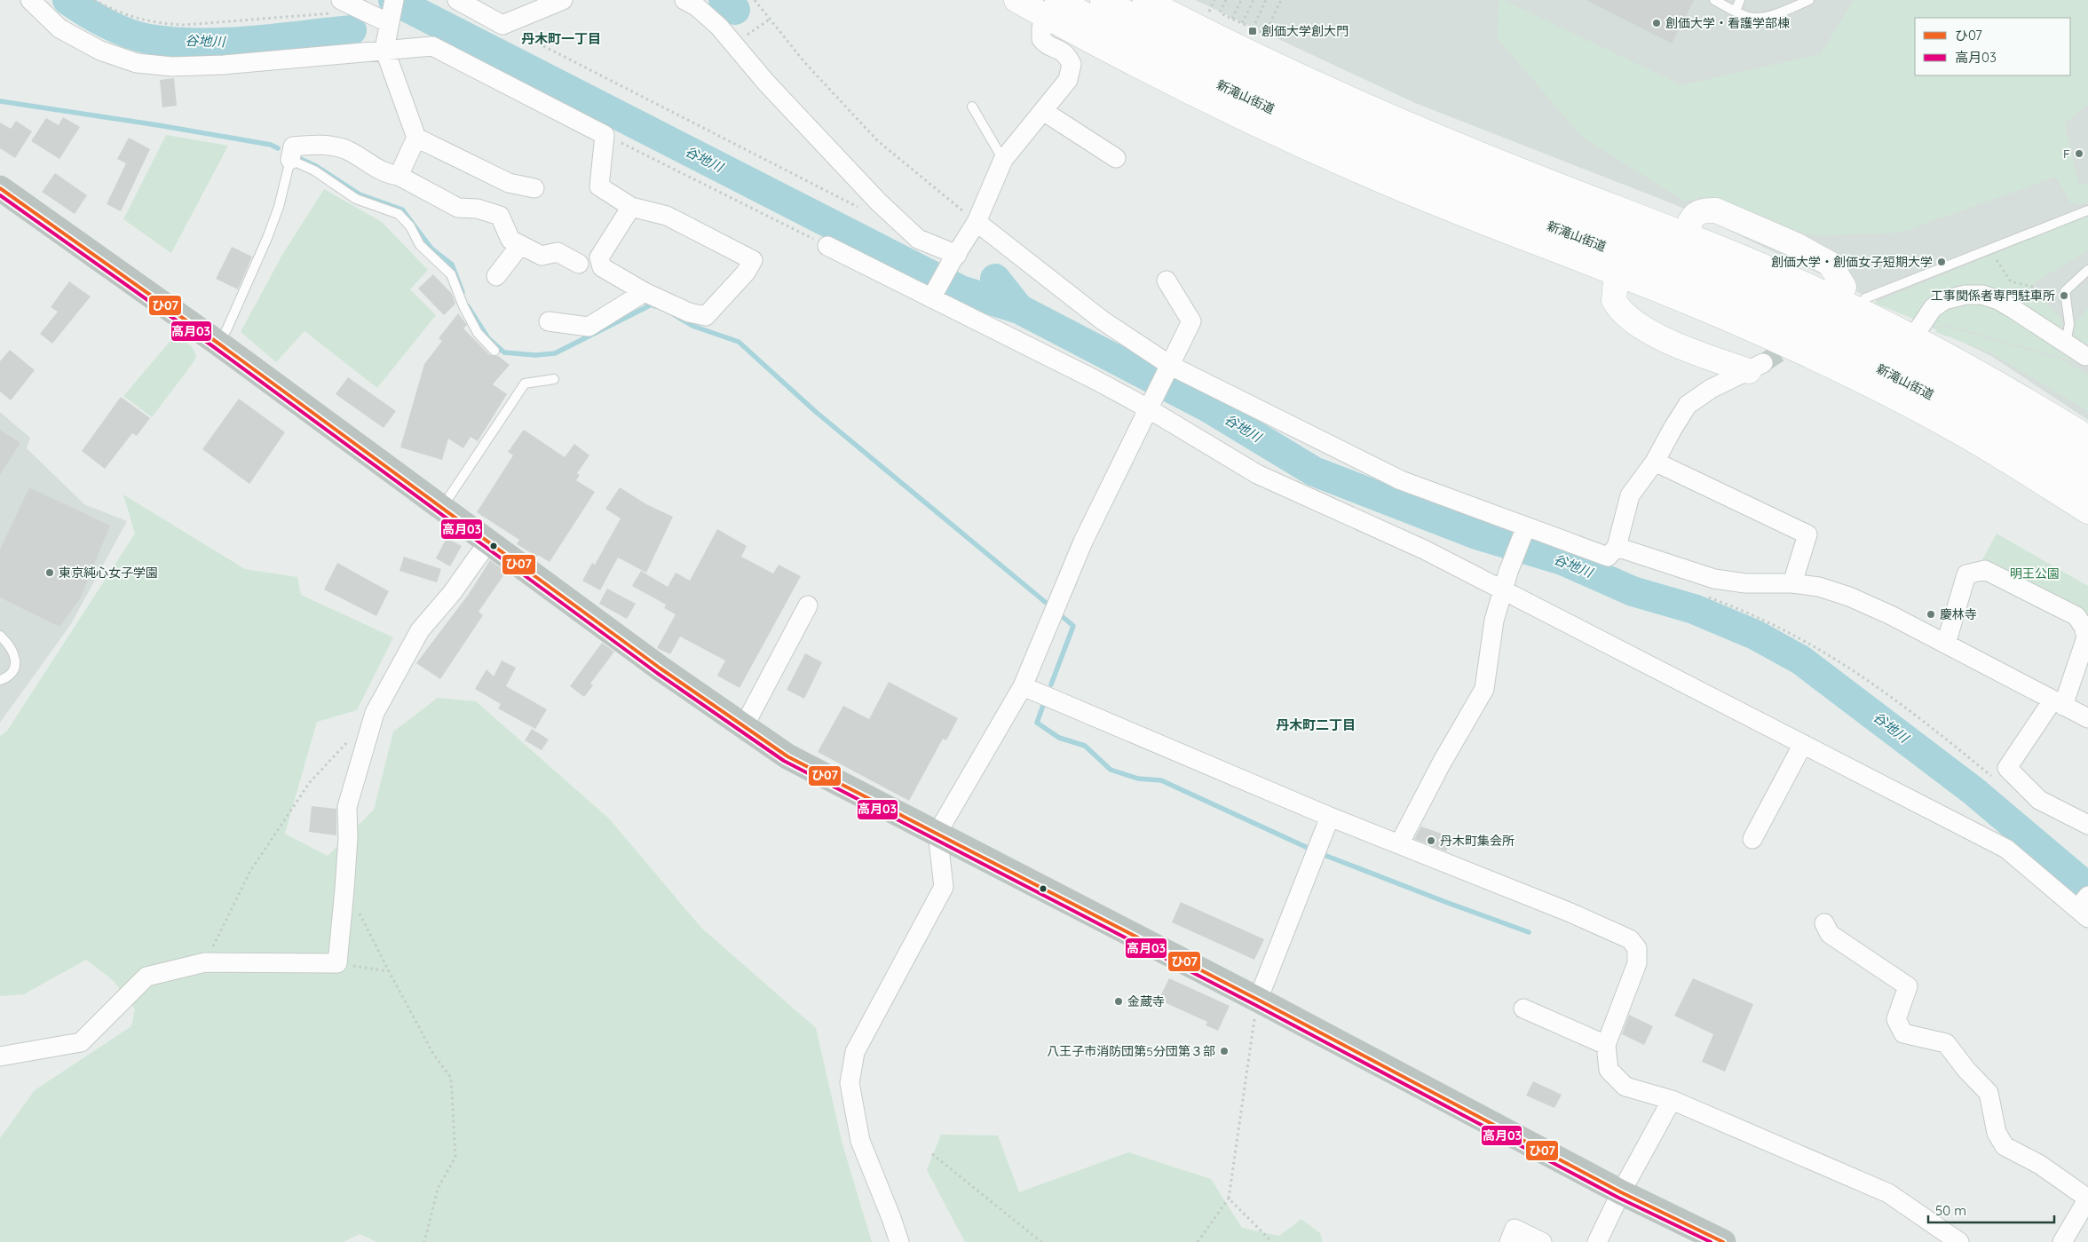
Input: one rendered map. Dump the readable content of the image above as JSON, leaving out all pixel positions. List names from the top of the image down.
{
  "streets": {
    "main road": ["新滝山街道"]
  },
  "districts": ["丹木町一丁目", "丹木町二丁目"],
  "water": ["谷地川"],
  "parks": ["明王公園"],
  "places": {
    "other": [
      "創価大学・看護学部棟",
      "F",
      "創価大学・創価女子短期大学",
      "工事関係者専門駐車所",
      "東京純心女子学園",
      "慶林寺",
      "丹木町集会所",
      "金蔵寺",
      "八王子市消防団第5分団第３部"
    ],
    "transit": ["創価大学創大門"]
  },
  "lines": ["transit line ひ07", "transit line 高月03"],
  "legend": ["ひ07", "高月03"],
  "scale_bar": "50 m"
}
